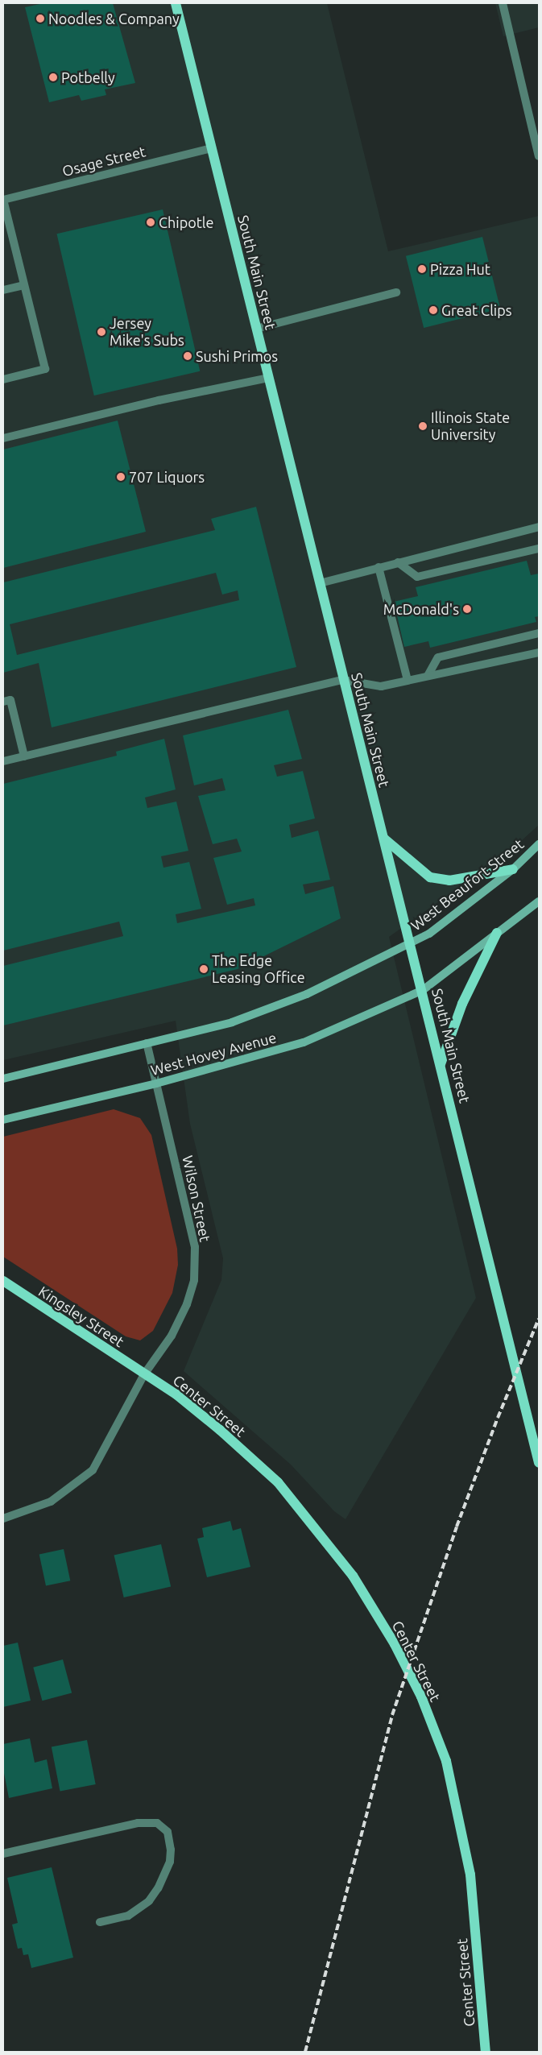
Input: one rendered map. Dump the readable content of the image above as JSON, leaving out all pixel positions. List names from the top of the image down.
{
  "streets": {
    "main road": [
      "South Main Street",
      "West Beaufort Street",
      "West Hovey Avenue",
      "Kingsley Street",
      "Center Street"
    ],
    "street": ["Osage Street", "Wilson Street"]
  },
  "crossings": [
    ["Osage Street", "South Main Street"],
    ["South Main Street", "West Beaufort Street"],
    ["South Main Street", "West Hovey Avenue"],
    ["West Beaufort Street", "West Hovey Avenue"],
    ["West Hovey Avenue", "Wilson Street"],
    ["Wilson Street", "Kingsley Street"],
    ["Wilson Street", "Center Street"],
    ["Kingsley Street", "Center Street"]
  ],
  "places": [
    "Noodles & Company",
    "Potbelly",
    "Chipotle",
    "Pizza Hut",
    "Great Clips",
    "Jersey Mike's Subs",
    "Sushi Primos",
    "Illinois State University",
    "707 Liquors",
    "McDonald's",
    "The Edge Leasing Office"
  ]
}
